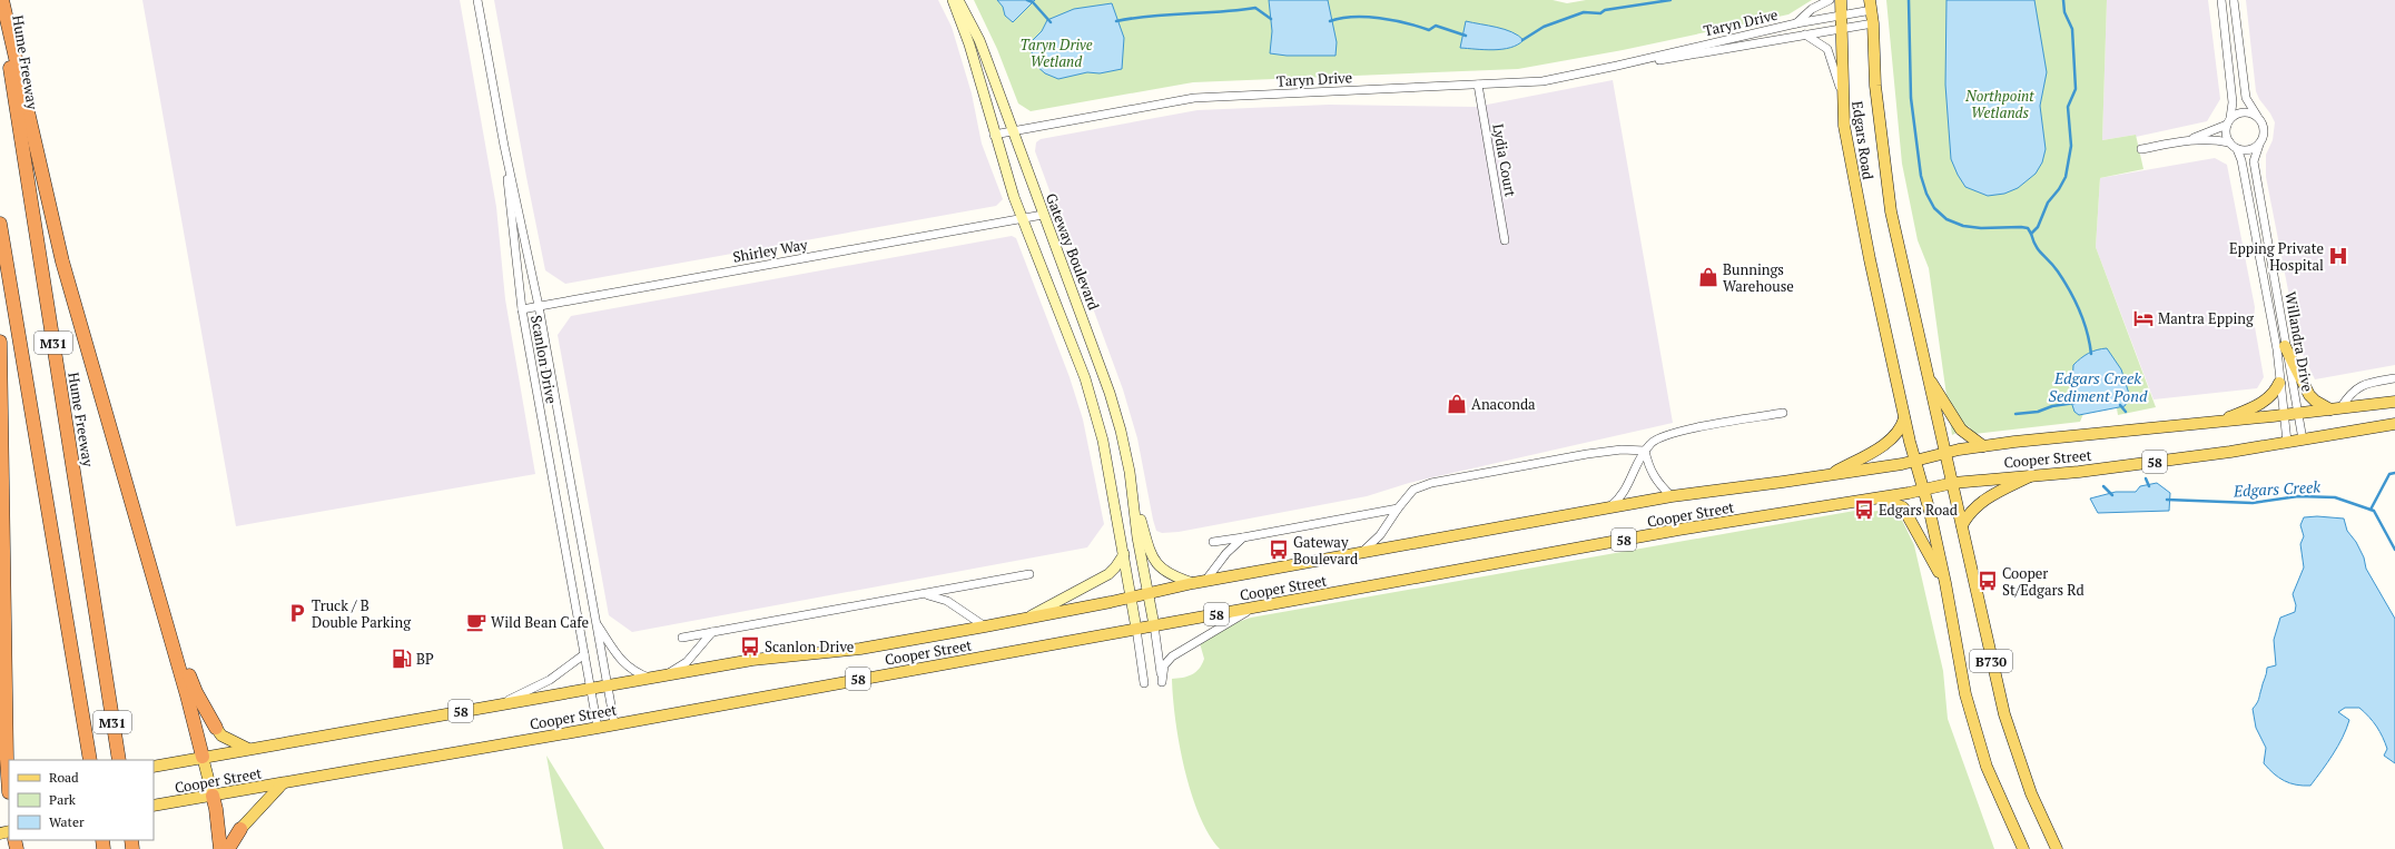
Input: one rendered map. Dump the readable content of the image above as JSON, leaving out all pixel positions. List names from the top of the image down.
{
  "streets": {
    "highway": ["Hume Freeway", "M31"],
    "main road": [
      "Edgars Road",
      "Cooper Street",
      "58",
      "B730"
    ],
    "street": [
      "Taryn Drive",
      "Lydia Court",
      "Shirley Way",
      "Gateway Boulevard",
      "Willandra Drive",
      "Scanlon Drive"
    ]
  },
  "crossings": [
    ["Taryn Drive", "Edgars Road"],
    ["Taryn Drive", "Lydia Court"],
    ["Taryn Drive", "Gateway Boulevard"],
    ["Edgars Road", "Cooper Street"],
    ["Shirley Way", "Gateway Boulevard"],
    ["Shirley Way", "Scanlon Drive"],
    ["Gateway Boulevard", "Cooper Street"],
    ["Willandra Drive", "Cooper Street"],
    ["Scanlon Drive", "Cooper Street"]
  ],
  "water": ["Edgars Creek Sediment Pond", "Edgars Creek"],
  "parks": ["Taryn Drive Wetland", "Northpoint Wetlands"],
  "places": {
    "hospital": ["Epping Private Hospital"],
    "shop": ["Bunnings Warehouse", "Anaconda"],
    "hotel": ["Mantra Epping"],
    "bus stop": [
      "Edgars Road",
      "Gateway Boulevard",
      "Cooper St/Edgars Rd",
      "Scanlon Drive"
    ],
    "parking": ["Truck / B Double Parking"],
    "cafe": ["Wild Bean Cafe"],
    "fuel station": ["BP"]
  },
  "legend": ["Road", "Park", "Water"]
}
